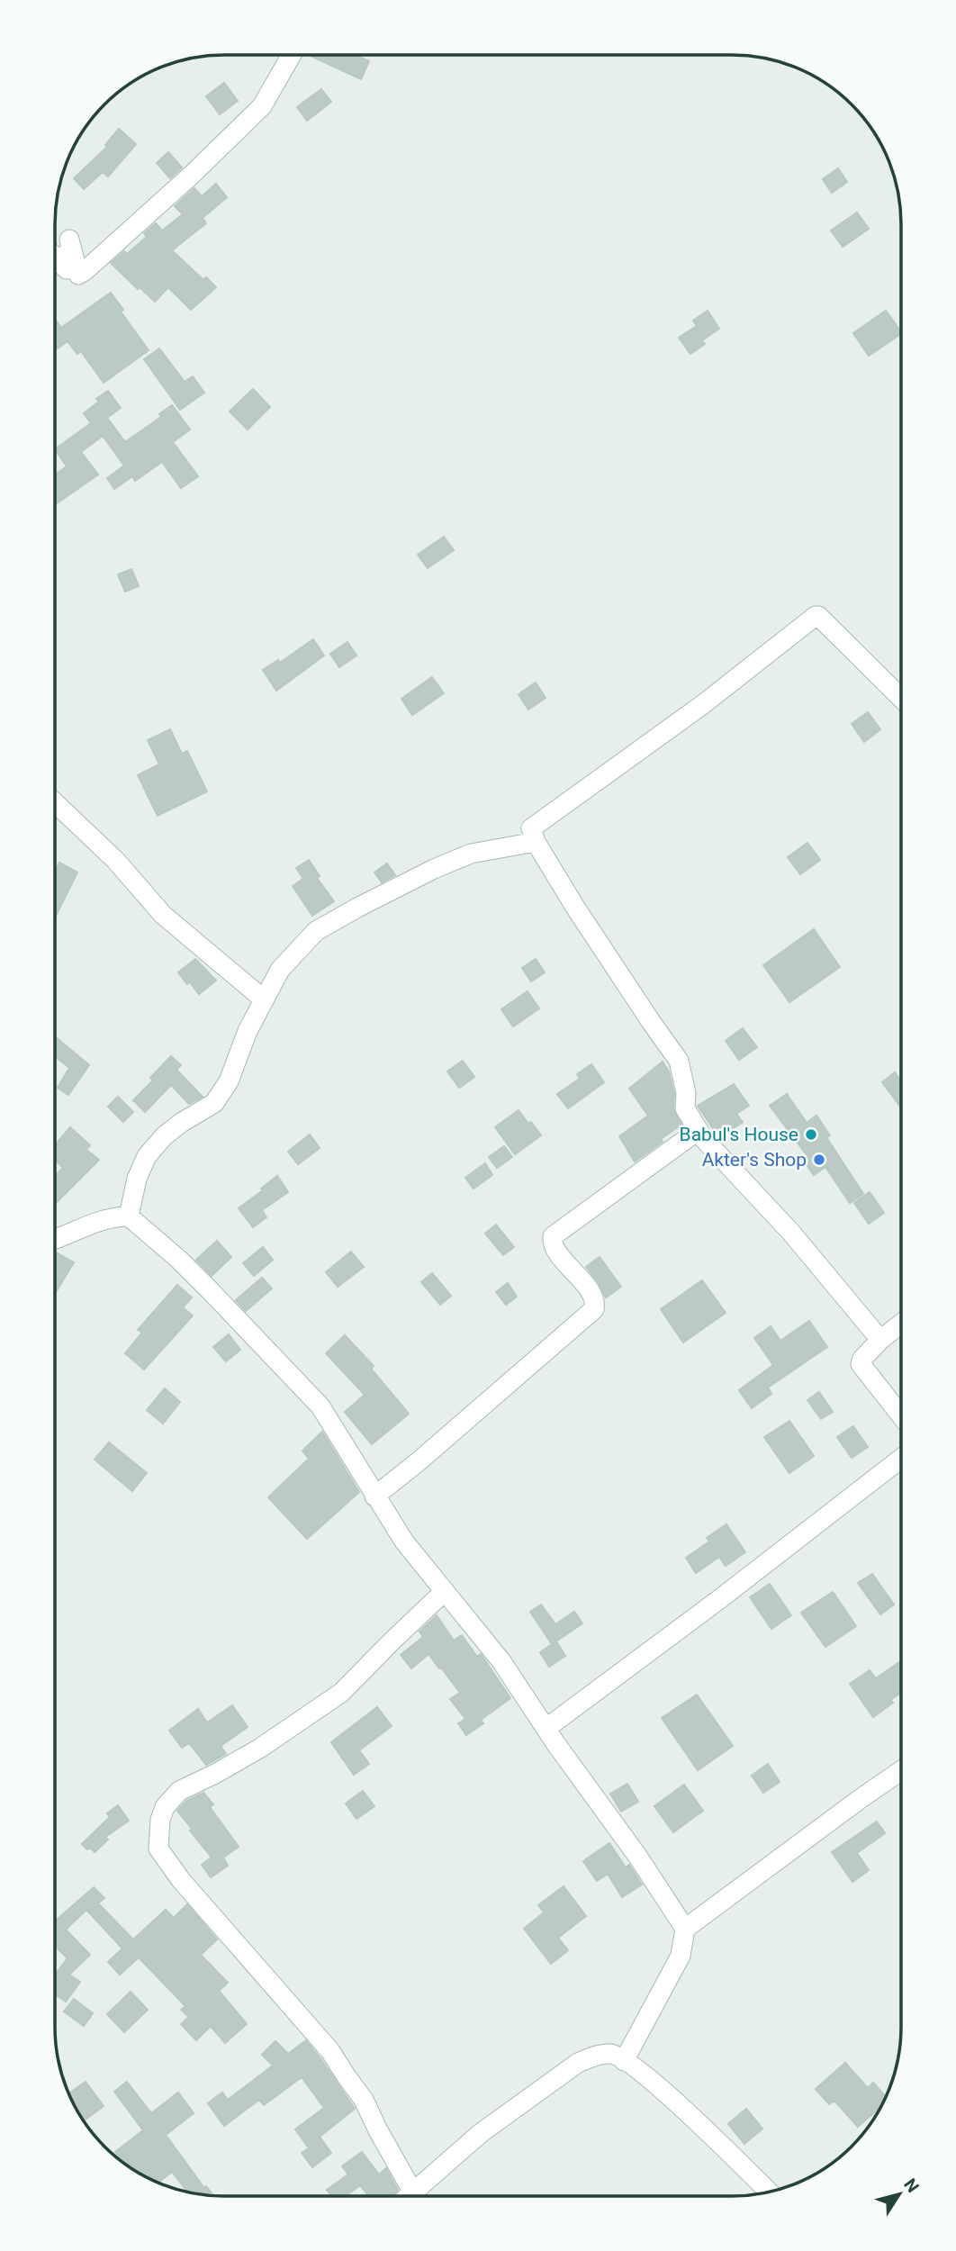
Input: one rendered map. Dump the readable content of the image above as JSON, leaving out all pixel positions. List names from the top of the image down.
{
  "places": ["Babul's House", "Akter's Shop"],
  "north": "top right"
}
